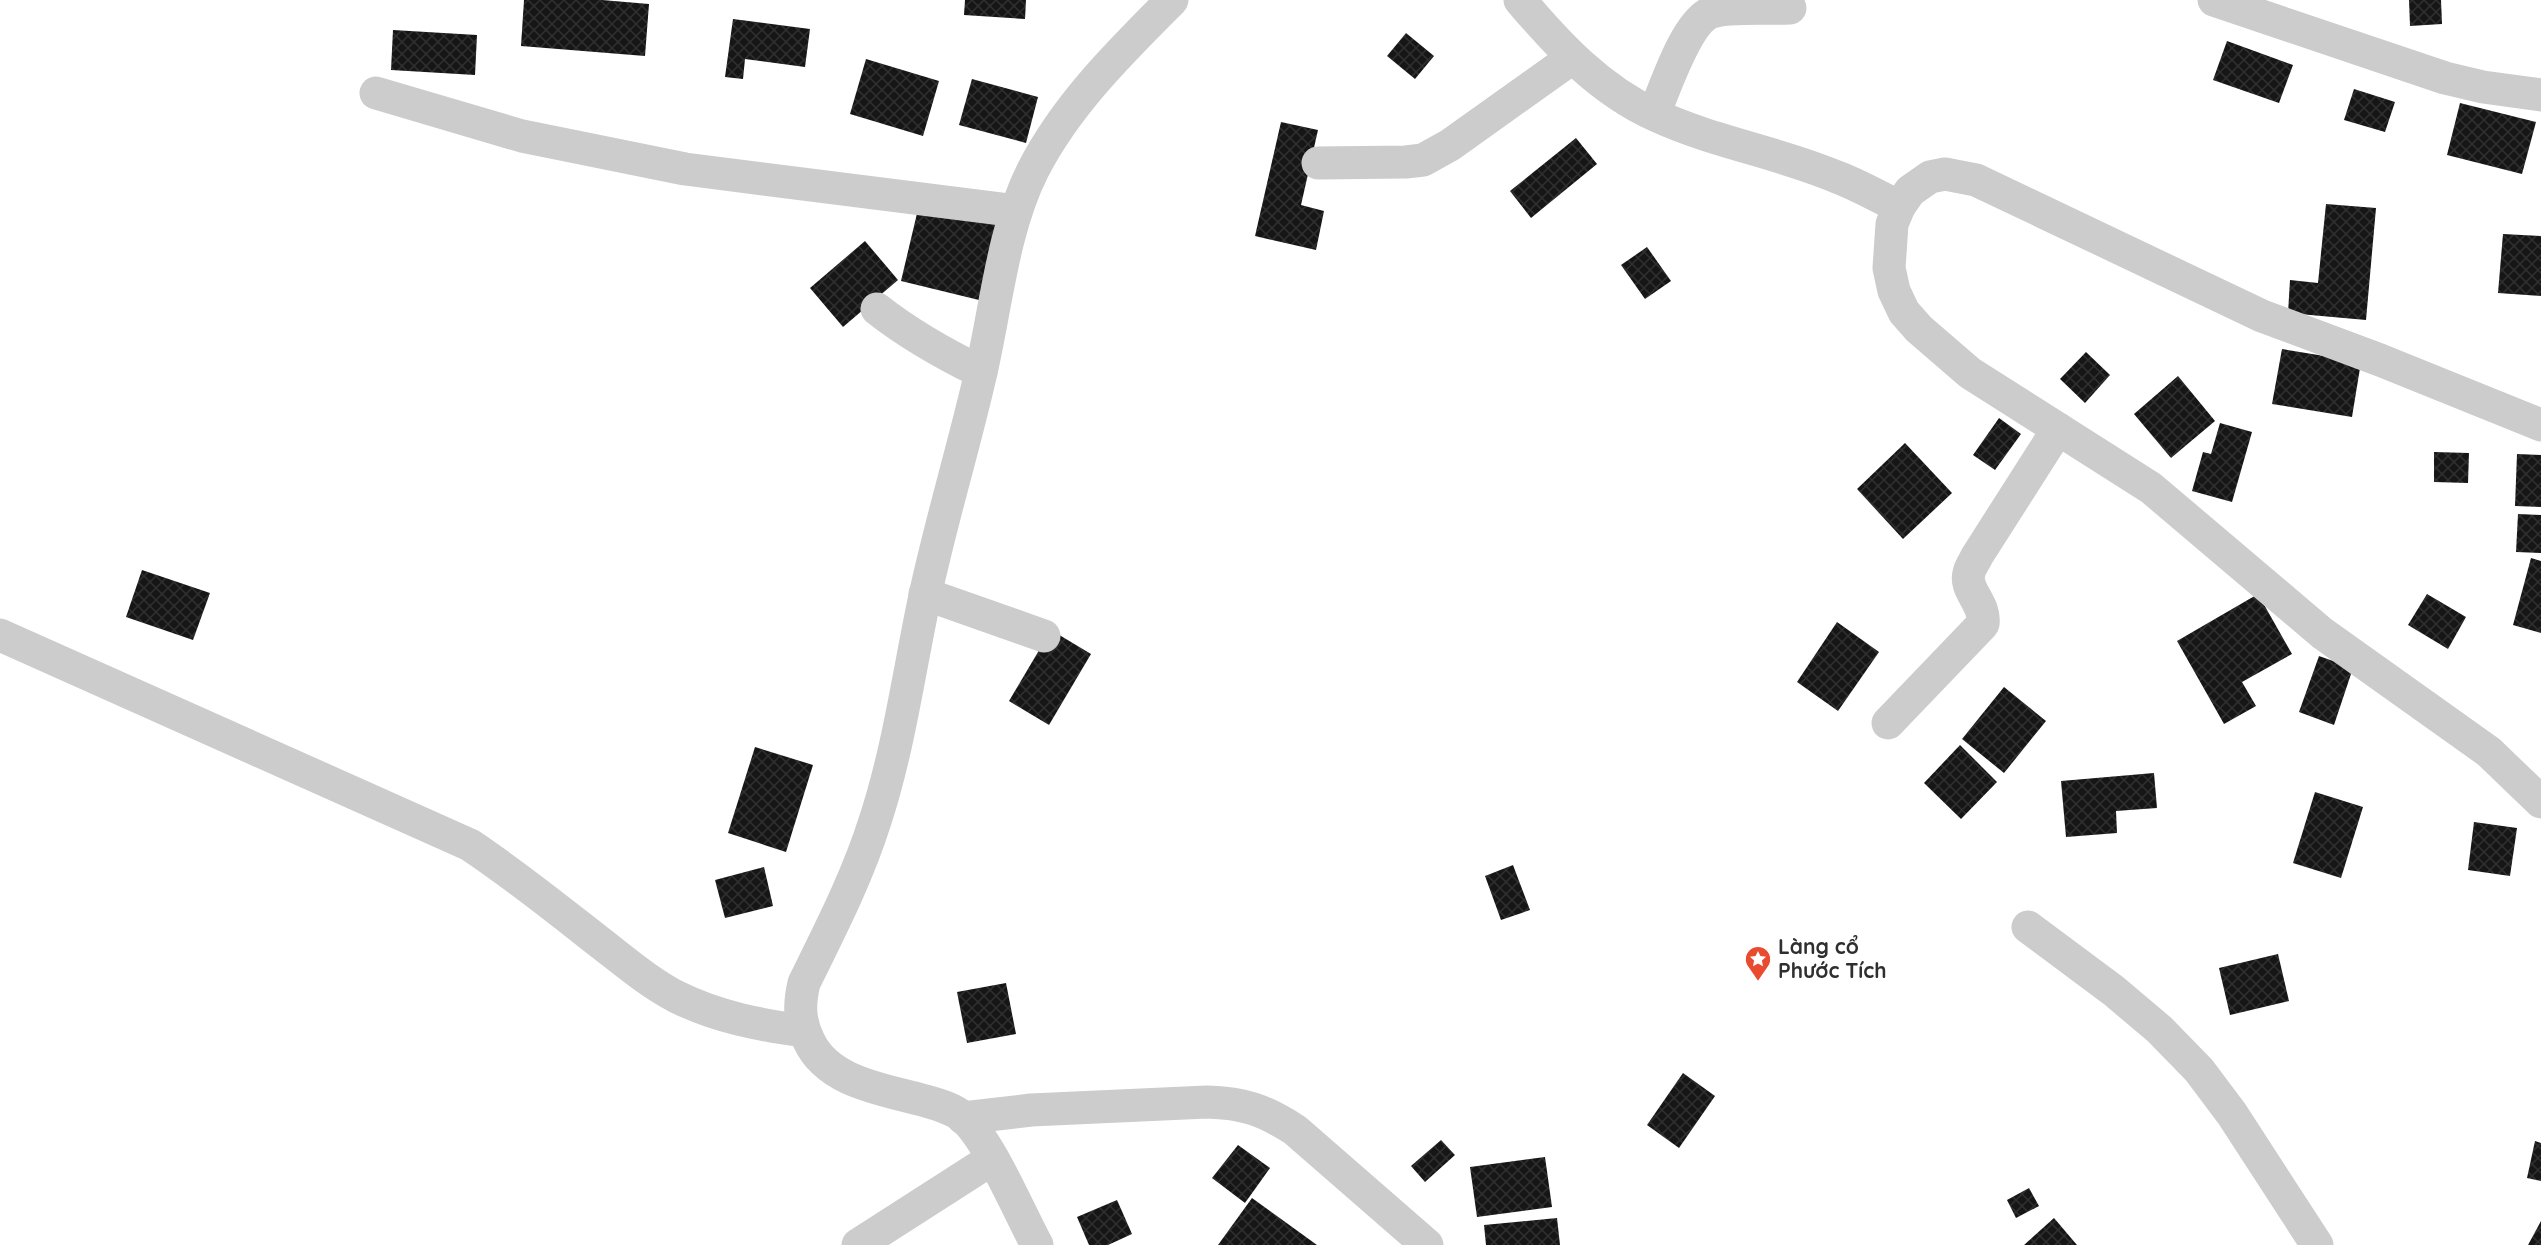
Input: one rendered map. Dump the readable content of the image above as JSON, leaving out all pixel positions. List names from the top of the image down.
{
  "places": {
    "place": ["Làng cổ Phước Tích"]
  }
}
